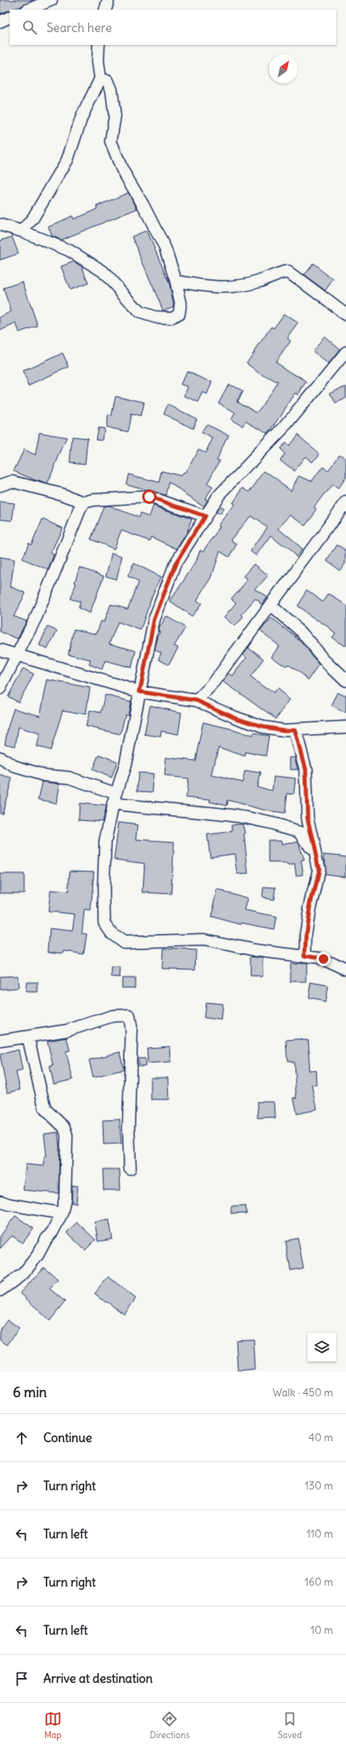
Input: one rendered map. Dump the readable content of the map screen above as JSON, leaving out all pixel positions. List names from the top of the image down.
{
  "north": "top right",
  "page": {
    "search": "Search here",
    "heading": ["6 min", "Walk · 450 m"],
    "list": [
      ["Continue", "40 m"],
      ["Turn right", "130 m"],
      ["Turn left", "110 m"],
      ["Turn right", "160 m"],
      ["Turn left", "10 m"],
      "Arrive at destination"
    ],
    "nav": ["Map", "Directions", "Saved"]
  }
}
